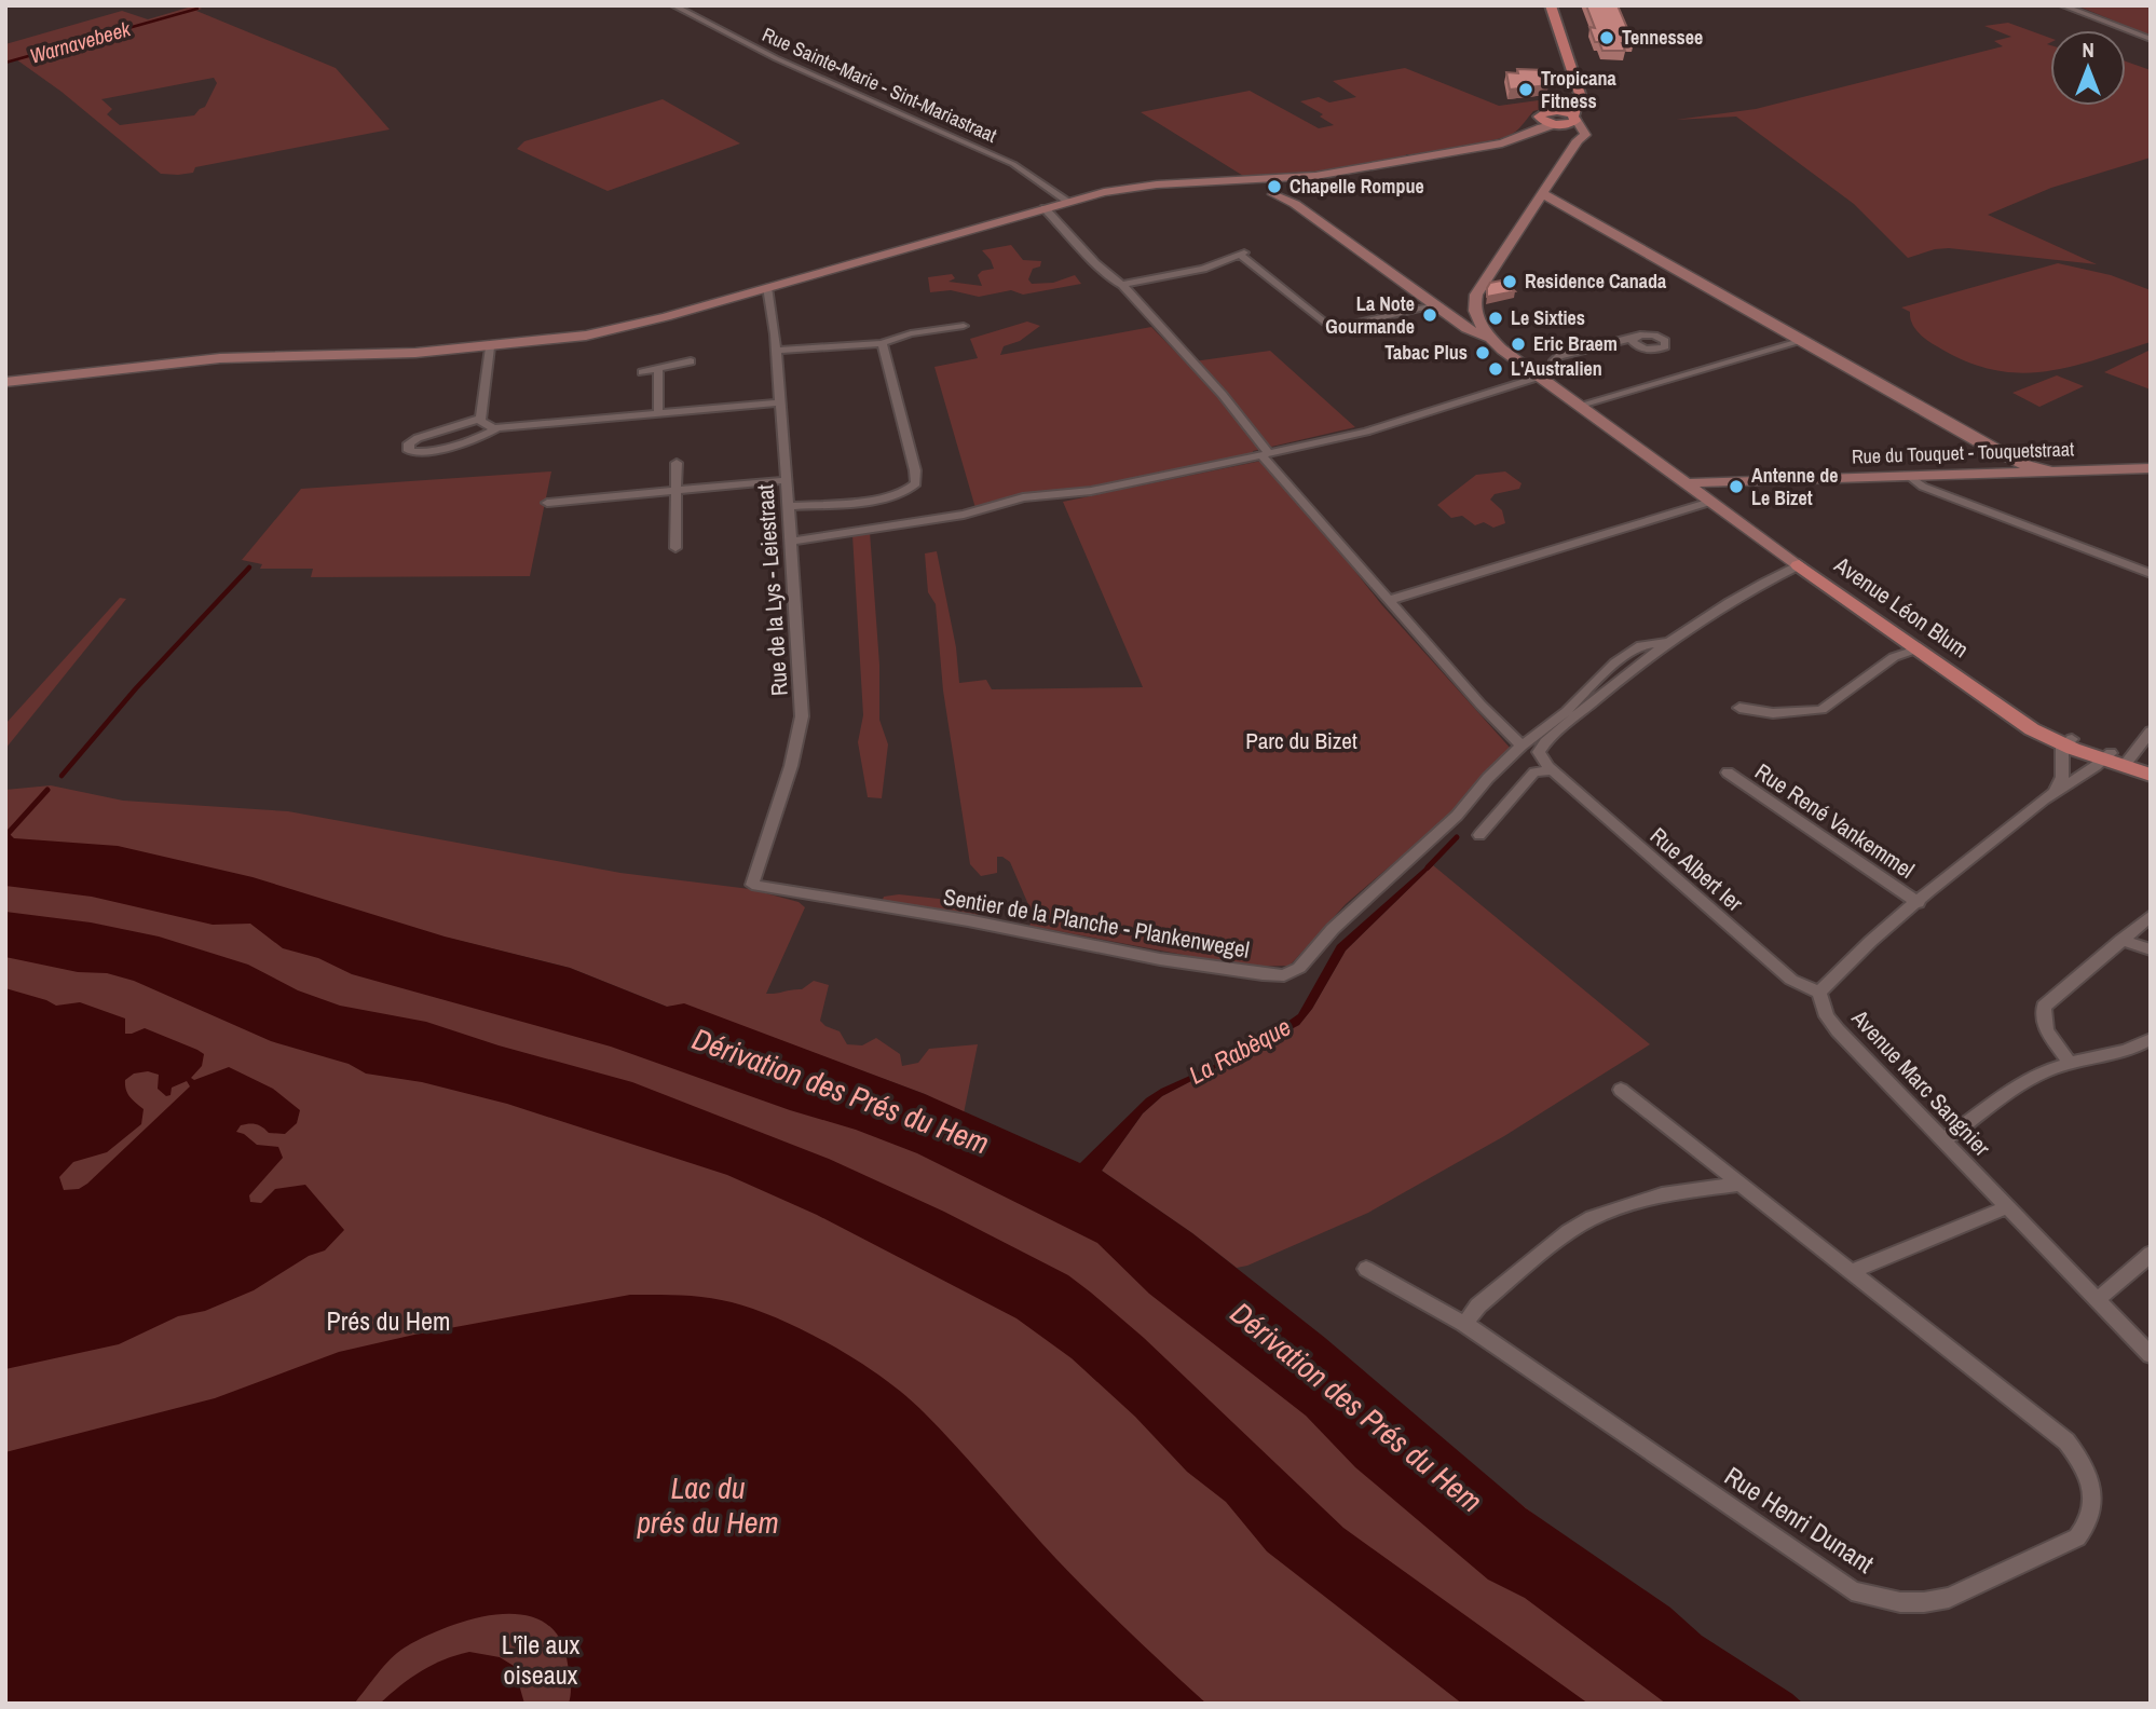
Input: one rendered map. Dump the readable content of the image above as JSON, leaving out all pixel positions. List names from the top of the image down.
{
  "streets": {
    "main road": ["Avenue Léon Blum"],
    "street": [
      "Rue Sainte-Marie - Sint-Mariastraat",
      "Rue du Touquet - Touquetstraat",
      "Rue de la Lys - Leiestraat",
      "Rue René Vankemmel",
      "Rue Albert Ier",
      "Sentier de la Planche - Plankenwegel",
      "Avenue Marc Sangnier",
      "Rue Henri Dunant"
    ]
  },
  "crossings": [
    ["Rue de la Lys - Leiestraat", "Sentier de la Planche - Plankenwegel"],
    ["Rue Albert Ier", "Avenue Marc Sangnier"]
  ],
  "water": [
    "Warnavebeek",
    "La Rabèque",
    "Dérivation des Prés du Hem",
    "Lac du prés du Hem"
  ],
  "parks": ["Parc du Bizet", "Prés du Hem", "L'île aux oiseaux"],
  "places": [
    "Tennessee",
    "Tropicana Fitness",
    "Chapelle Rompue",
    "Residence Canada",
    "La Note Gourmande",
    "Le Sixties",
    "Eric Braem",
    "Tabac Plus",
    "L'Australien",
    "Antenne de Le Bizet"
  ],
  "north": "top"
}
